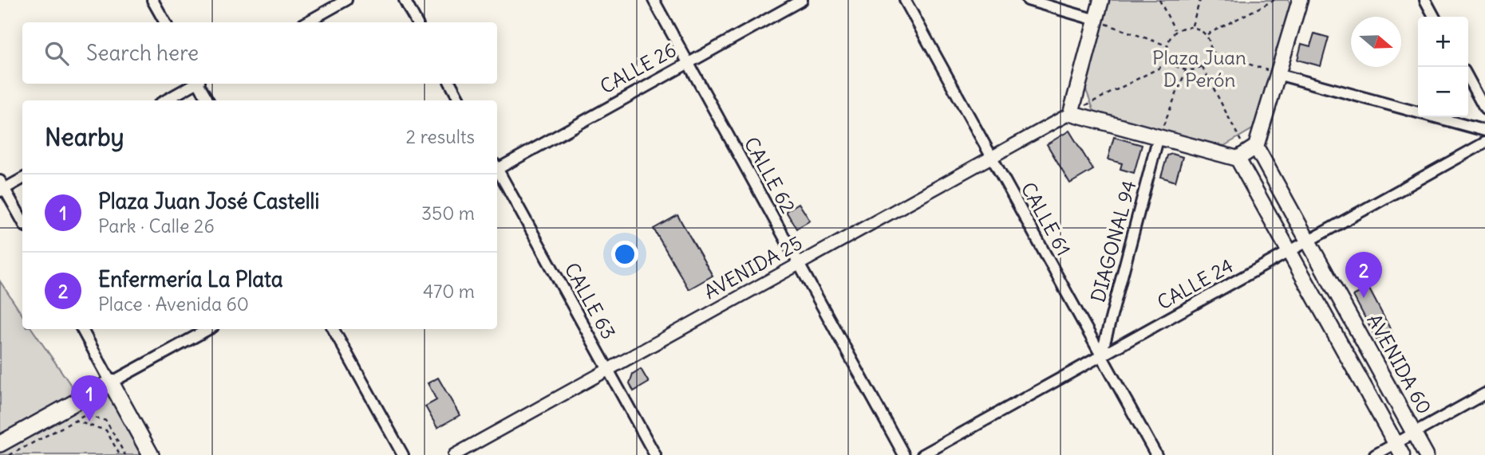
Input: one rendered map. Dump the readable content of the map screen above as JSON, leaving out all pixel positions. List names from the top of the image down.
{
  "streets": {
    "main road": ["AVENIDA 60"],
    "street": [
      "CALLE 26",
      "CALLE 62",
      "CALLE 61",
      "DIAGONAL 94",
      "AVENIDA 25",
      "CALLE 24",
      "CALLE 63"
    ]
  },
  "crossings": [
    ["CALLE 26", "CALLE 62"],
    ["CALLE 62", "AVENIDA 25"],
    ["CALLE 61", "DIAGONAL 94"],
    ["CALLE 61", "AVENIDA 25"],
    ["CALLE 61", "CALLE 24"],
    ["DIAGONAL 94", "CALLE 24"],
    ["AVENIDA 25", "CALLE 63"],
    ["CALLE 24", "AVENIDA 60"]
  ],
  "parks": ["Plaza Juan D. Perón"],
  "north": "right",
  "page": {
    "map_buttons": ["+", "−"],
    "search": "Search here",
    "heading": ["Nearby", "2 results"],
    "list": [
      {
        "mark": "1",
        "name": "Plaza Juan José Castelli",
        "note": "Park · Calle 26",
        "value": "350 m"
      },
      {
        "mark": "2",
        "name": "Enfermería La Plata",
        "note": "Place · Avenida 60",
        "value": "470 m"
      }
    ],
    "pins": ["2", "1"]
  }
}
